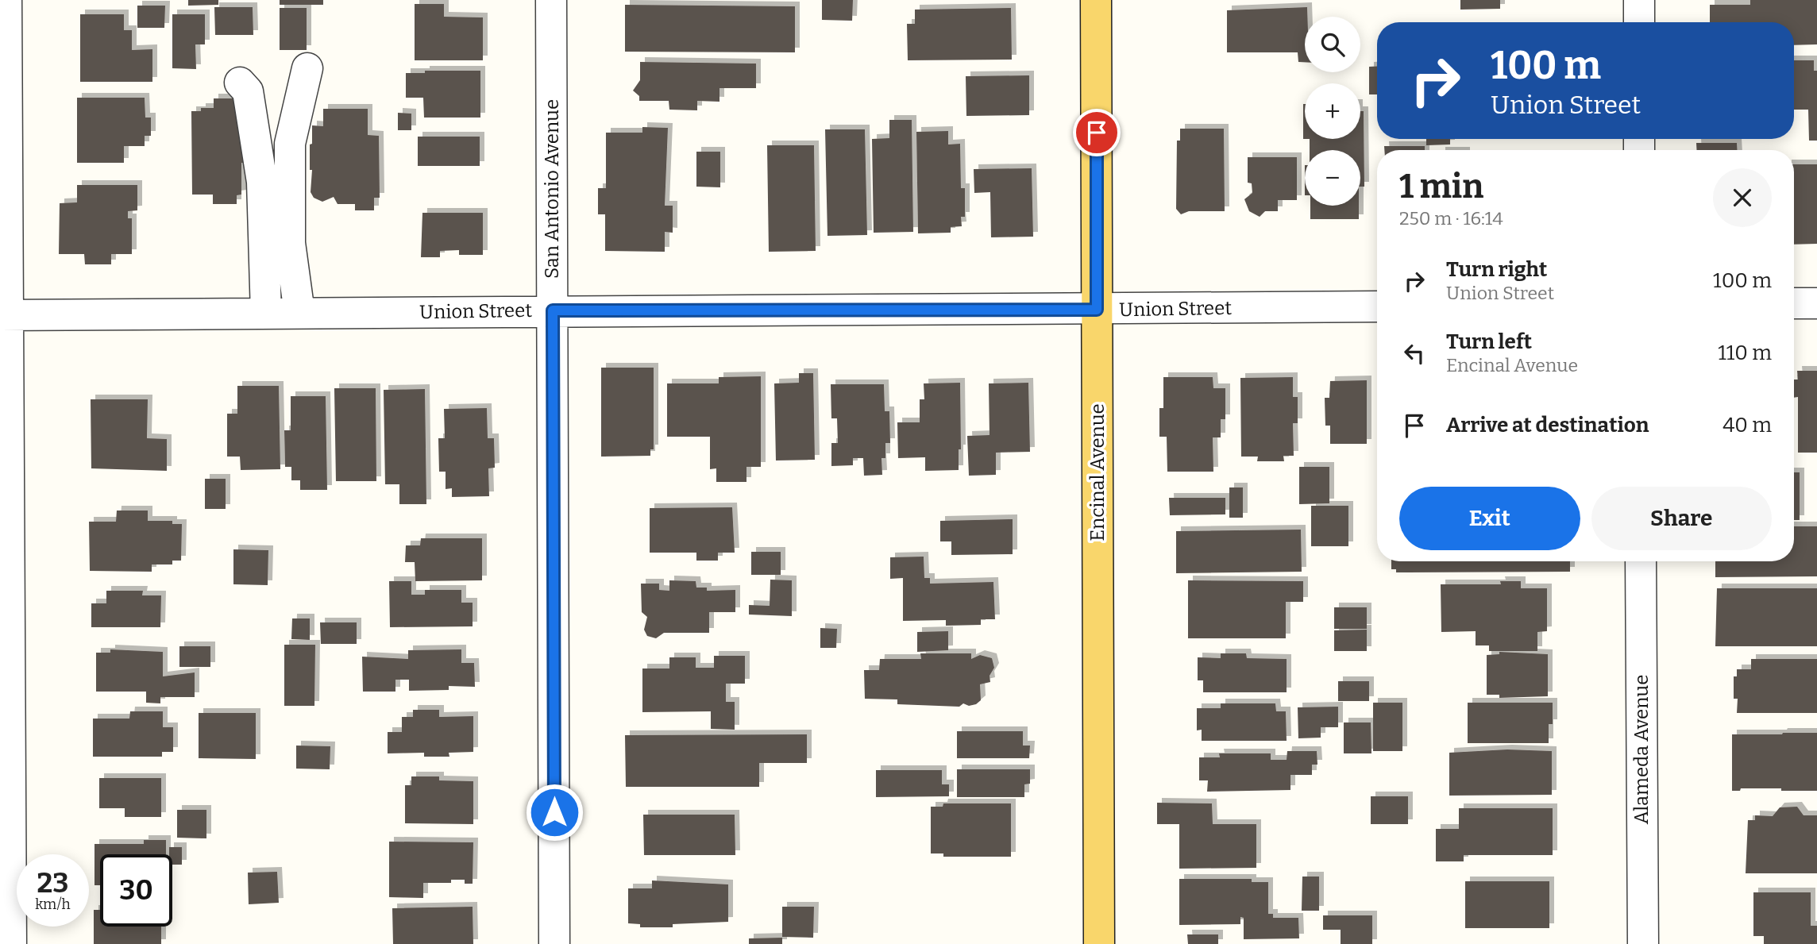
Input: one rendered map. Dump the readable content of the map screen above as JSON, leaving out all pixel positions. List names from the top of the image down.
{
  "streets": {
    "main road": ["Encinal Avenue"],
    "street": ["San Antonio Avenue", "Union Street", "Alameda Avenue"]
  },
  "crossings": [
    ["San Antonio Avenue", "Union Street"],
    ["Union Street", "Encinal Avenue"]
  ],
  "page": {
    "map_buttons": ["+", "−"],
    "turn": ["100 m", "Union Street"],
    "heading": ["1 min", "250 m · 16:14"],
    "list": [
      {
        "name": "Turn right",
        "note": "Union Street",
        "value": "100 m"
      },
      {
        "name": "Turn left",
        "note": "Encinal Avenue",
        "value": "110 m"
      },
      {
        "name": "Arrive at destination",
        "value": "40 m"
      }
    ],
    "buttons": ["Exit", "Share"],
    "speed": "23 km/h",
    "limit": "30"
  }
}
